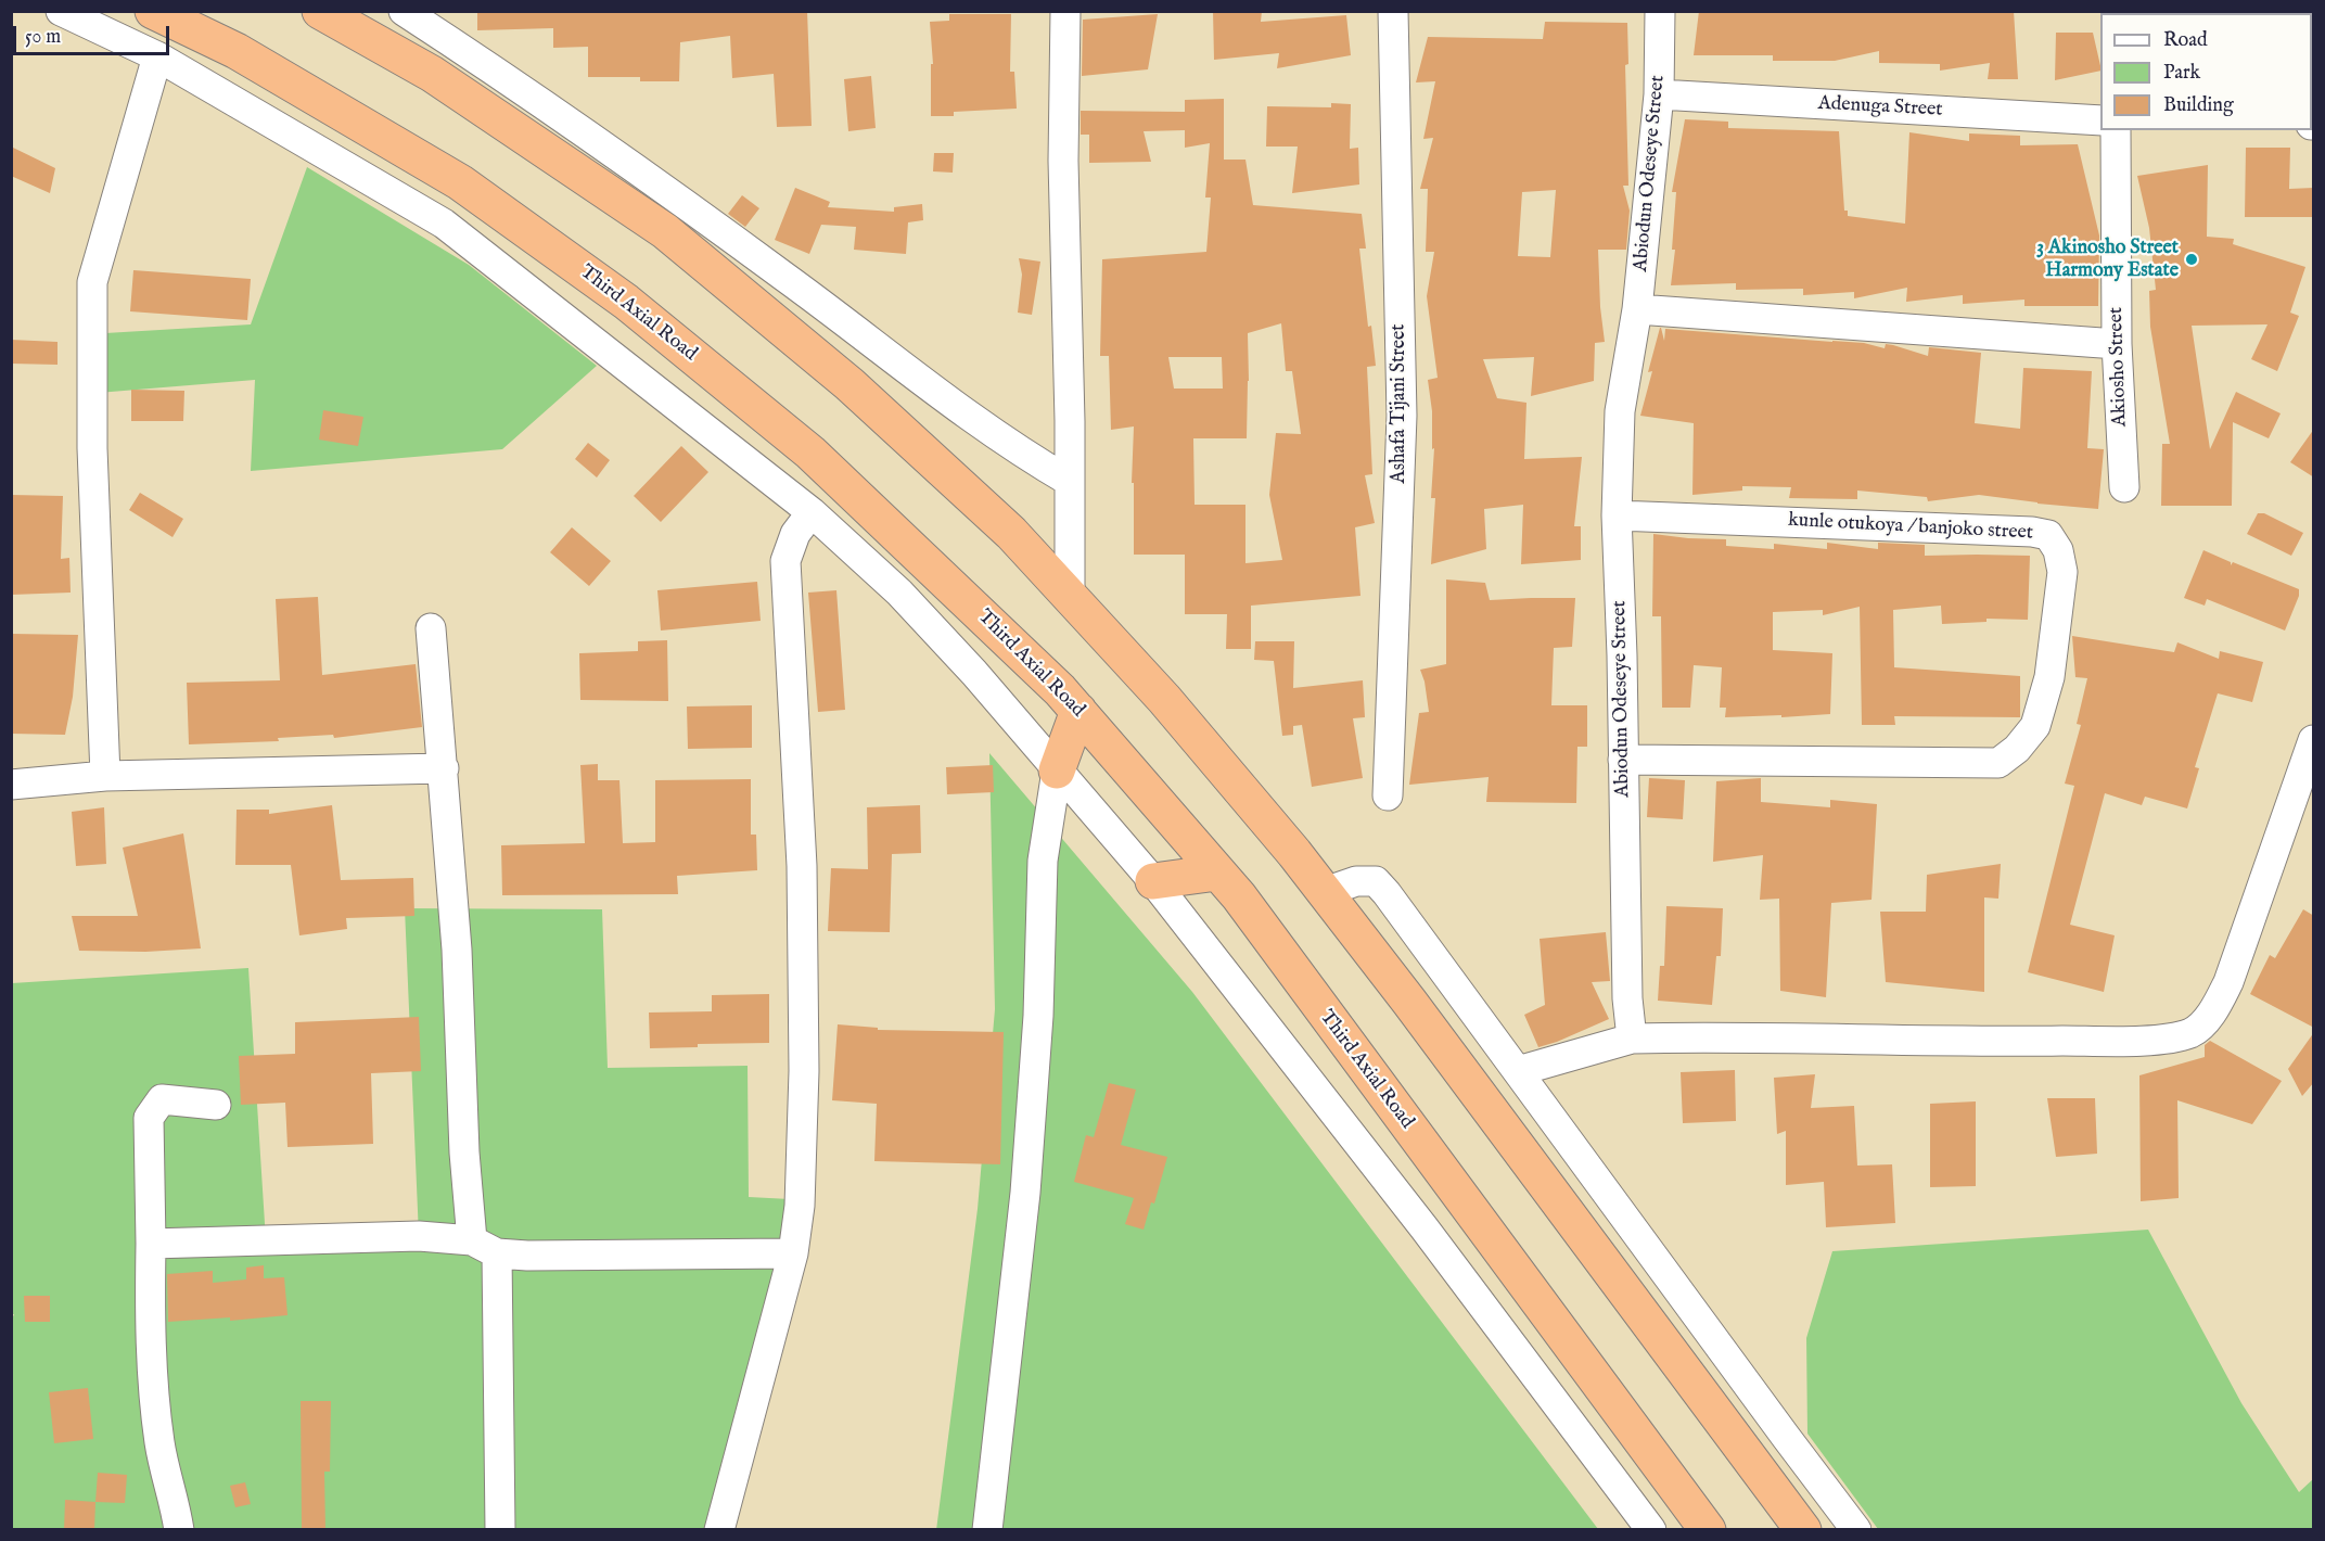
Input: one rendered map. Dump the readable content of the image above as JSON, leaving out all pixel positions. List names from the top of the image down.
{
  "streets": {
    "highway": ["Third Axial Road"],
    "street": [
      "Adenuga Street",
      "Abiodun Odeseye Street",
      "Akiosho Street",
      "Ashafa Tijani Street",
      "kunle otukoya / banjoko street"
    ]
  },
  "crossings": [
    ["Adenuga Street", "Abiodun Odeseye Street"],
    ["Abiodun Odeseye Street", "kunle otukoya / banjoko street"]
  ],
  "places": ["3 Akinosho Street Harmony Estate"],
  "legend": ["Road", "Park", "Building"],
  "scale_bar": "50 m"
}
